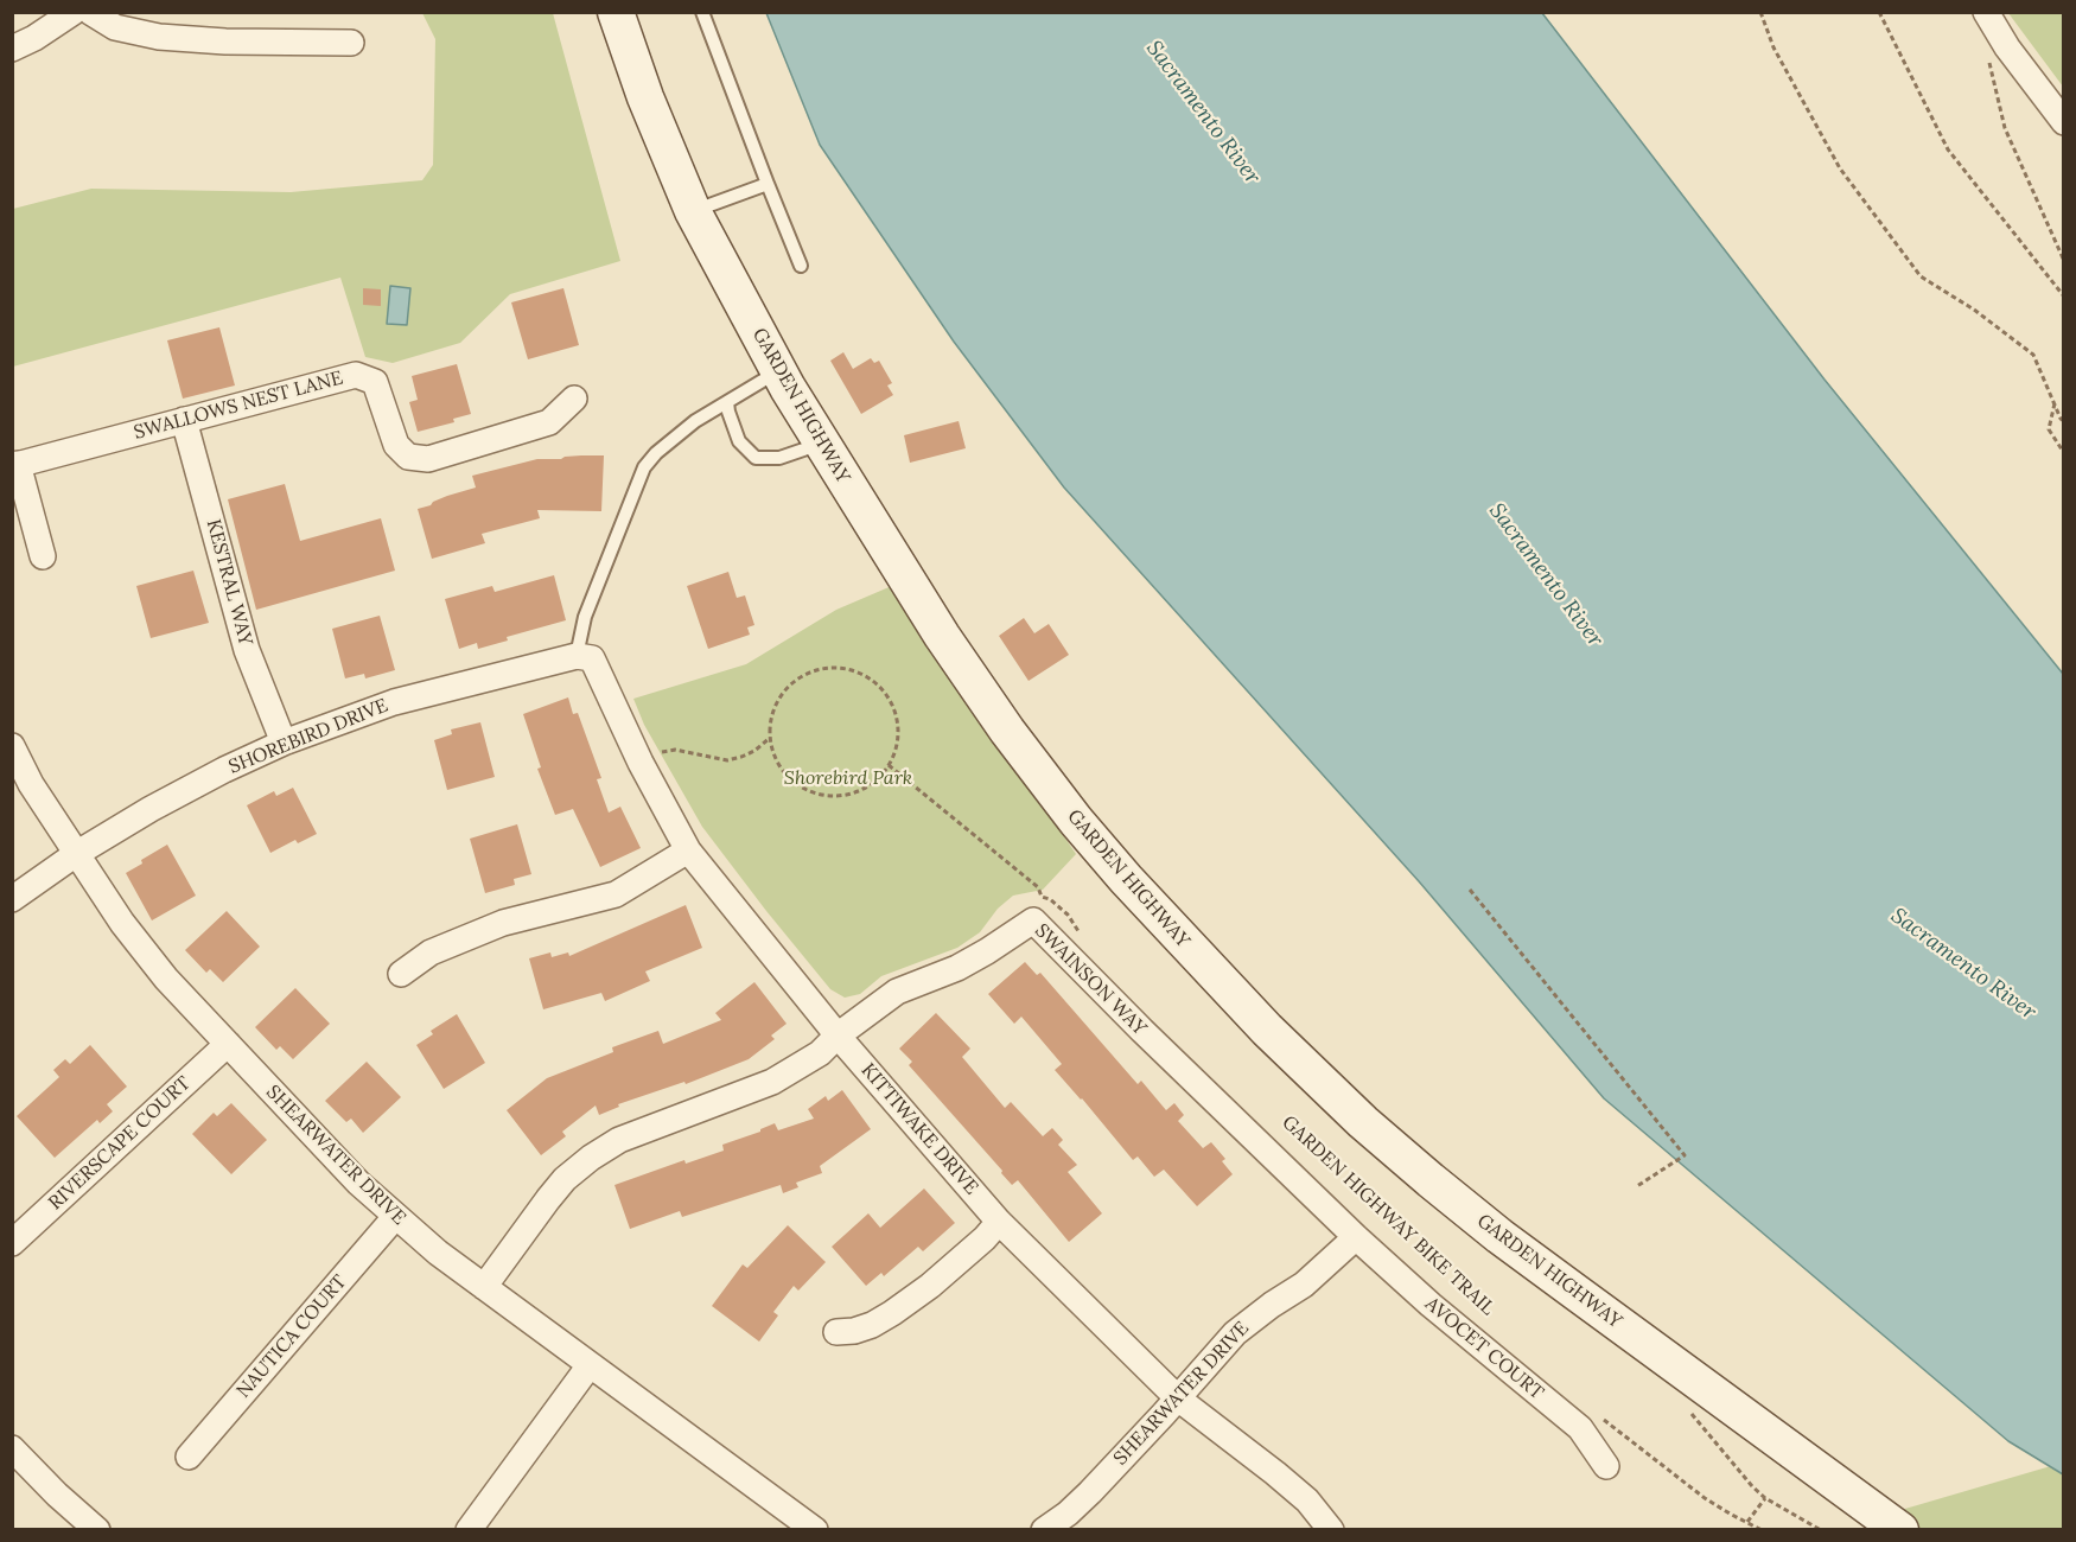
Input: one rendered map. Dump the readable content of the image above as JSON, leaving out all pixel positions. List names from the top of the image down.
{
  "streets": {
    "main road": ["GARDEN HIGHWAY"],
    "street": [
      "SWALLOWS NEST LANE",
      "KESTRAL WAY",
      "SHOREBIRD DRIVE",
      "SWAINSON WAY",
      "KITTIWAKE DRIVE",
      "RIVERSCAPE COURT",
      "SHEARWATER DRIVE",
      "NAUTICA COURT",
      "AVOCET COURT"
    ]
  },
  "crossings": [
    ["SWALLOWS NEST LANE", "KESTRAL WAY"],
    ["KESTRAL WAY", "SHOREBIRD DRIVE"],
    ["SHOREBIRD DRIVE", "KITTIWAKE DRIVE"],
    ["SHOREBIRD DRIVE", "SHEARWATER DRIVE"],
    ["SWAINSON WAY", "KITTIWAKE DRIVE"],
    ["SWAINSON WAY", "SHEARWATER DRIVE"],
    ["SWAINSON WAY", "AVOCET COURT"],
    ["KITTIWAKE DRIVE", "SHEARWATER DRIVE"],
    ["RIVERSCAPE COURT", "SHEARWATER DRIVE"],
    ["SHEARWATER DRIVE", "NAUTICA COURT"],
    ["SHEARWATER DRIVE", "AVOCET COURT"]
  ],
  "water": ["Sacramento River"],
  "parks": ["Shorebird Park"]
}
